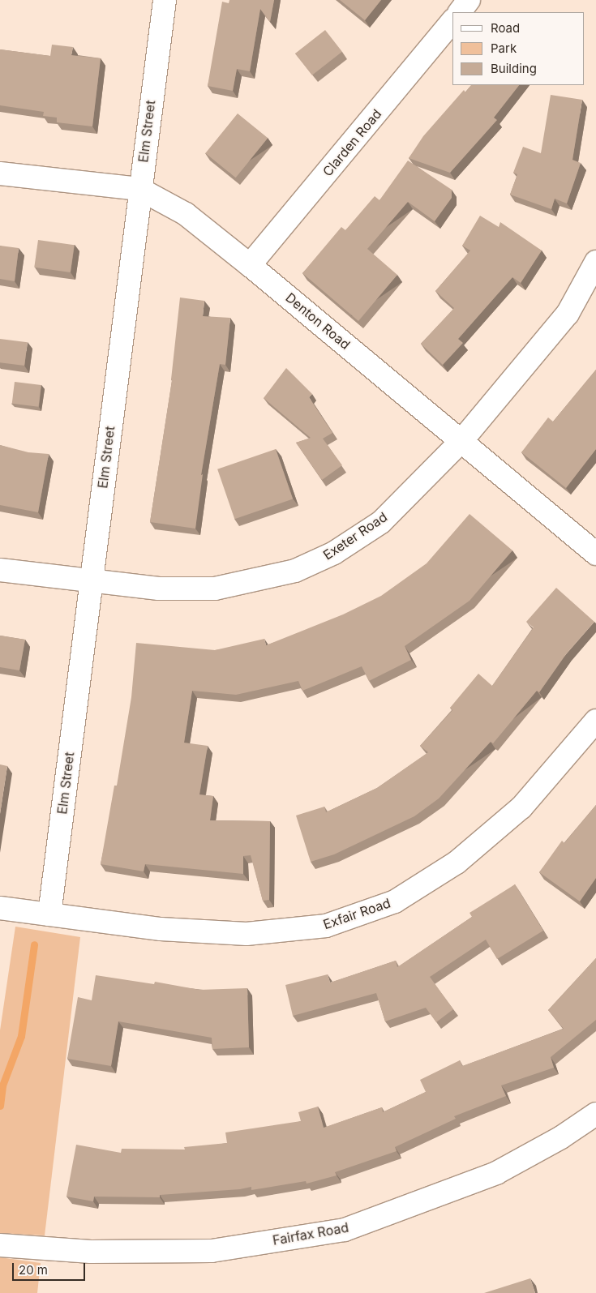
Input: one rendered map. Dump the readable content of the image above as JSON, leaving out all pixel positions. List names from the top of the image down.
{
  "streets": {
    "street": [
      "Elm Street",
      "Clarden Road",
      "Denton Road",
      "Exeter Road",
      "Exfair Road",
      "Fairfax Road"
    ]
  },
  "crossings": [
    ["Elm Street", "Denton Road"],
    ["Elm Street", "Exeter Road"],
    ["Elm Street", "Exfair Road"],
    ["Clarden Road", "Denton Road"],
    ["Denton Road", "Exeter Road"]
  ],
  "legend": ["Road", "Park", "Building"],
  "scale_bar": "20 m"
}
